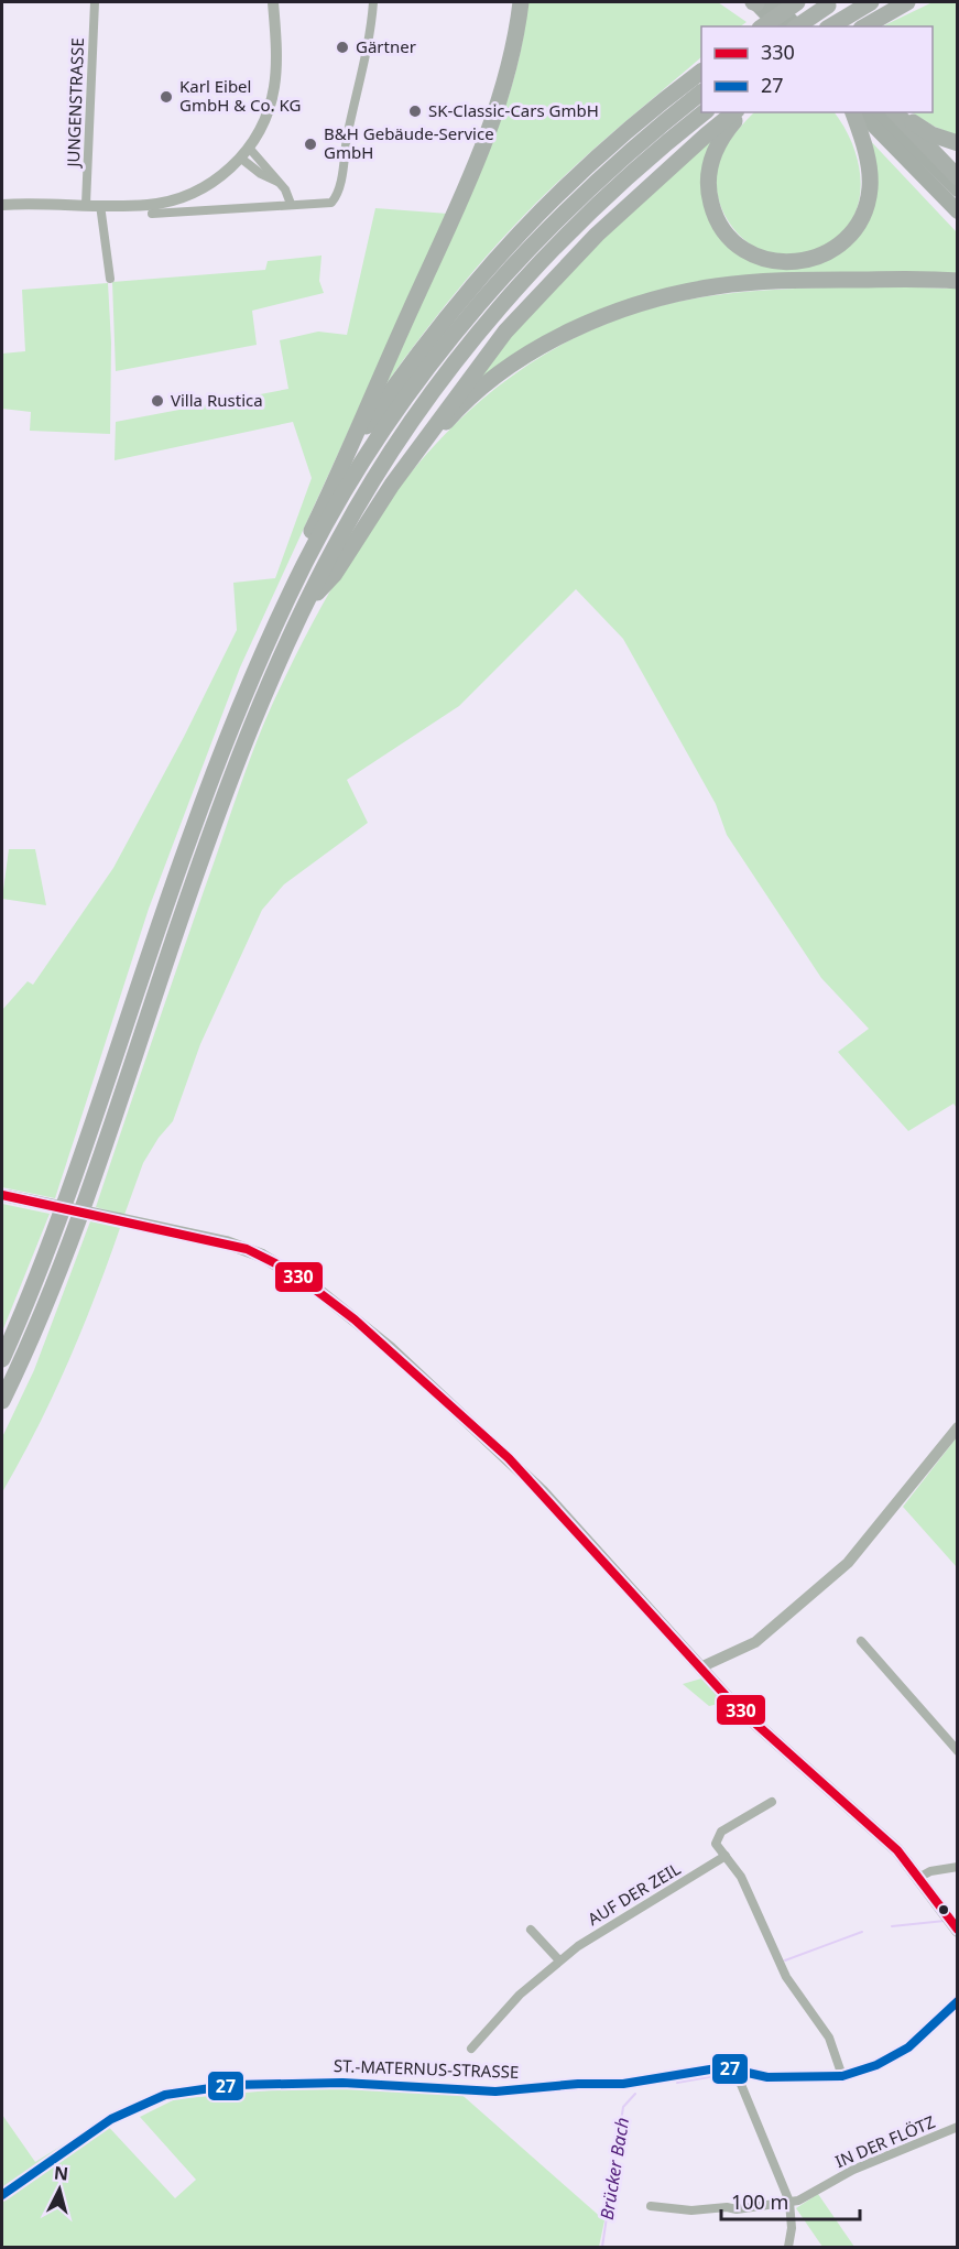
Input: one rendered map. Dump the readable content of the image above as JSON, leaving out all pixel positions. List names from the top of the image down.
{
  "streets": {
    "street": [
      "JUNGENSTRASSE",
      "AUF DER ZEIL",
      "ST.-MATERNUS-STRASSE",
      "IN DER FLÖTZ"
    ]
  },
  "water": ["Brücker Bach"],
  "places": [
    "Gärtner",
    "Karl Eibel GmbH & Co. KG",
    "SK-Classic-Cars GmbH",
    "B&H Gebäude-Service GmbH",
    "Villa Rustica"
  ],
  "lines": ["transit line 330", "transit line 27"],
  "legend": ["330", "27"],
  "scale_bar": "100 m",
  "north": "top"
}
